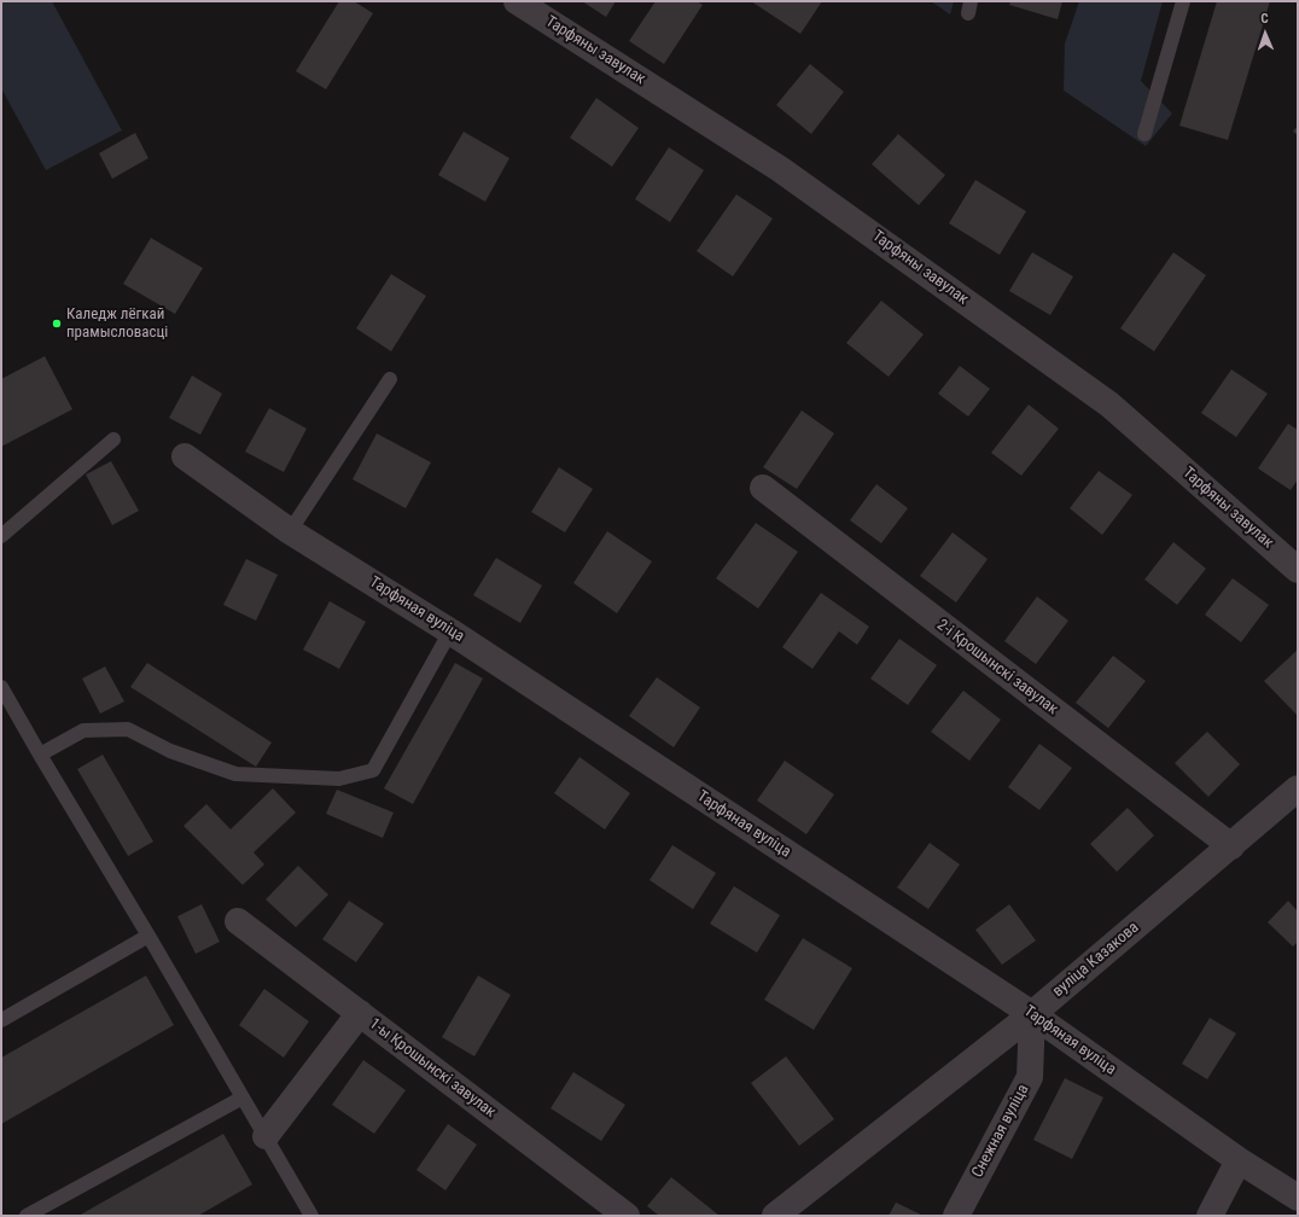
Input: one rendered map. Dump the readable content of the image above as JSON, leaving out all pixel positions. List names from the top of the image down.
{
  "streets": {
    "street": [
      "Тарфяны завулак",
      "Тарфяная вуліца",
      "2-і Крошынскі завулак",
      "вуліца Казакова",
      "1-ы Крошынскі завулак",
      "Снежная вуліца"
    ]
  },
  "crossings": [
    ["Тарфяная вуліца", "вуліца Казакова"],
    ["Тарфяная вуліца", "Снежная вуліца"],
    ["2-і Крошынскі завулак", "вуліца Казакова"],
    ["вуліца Казакова", "Снежная вуліца"]
  ],
  "places": ["Каледж лёгкай прамысловасці"],
  "north": "top"
}
